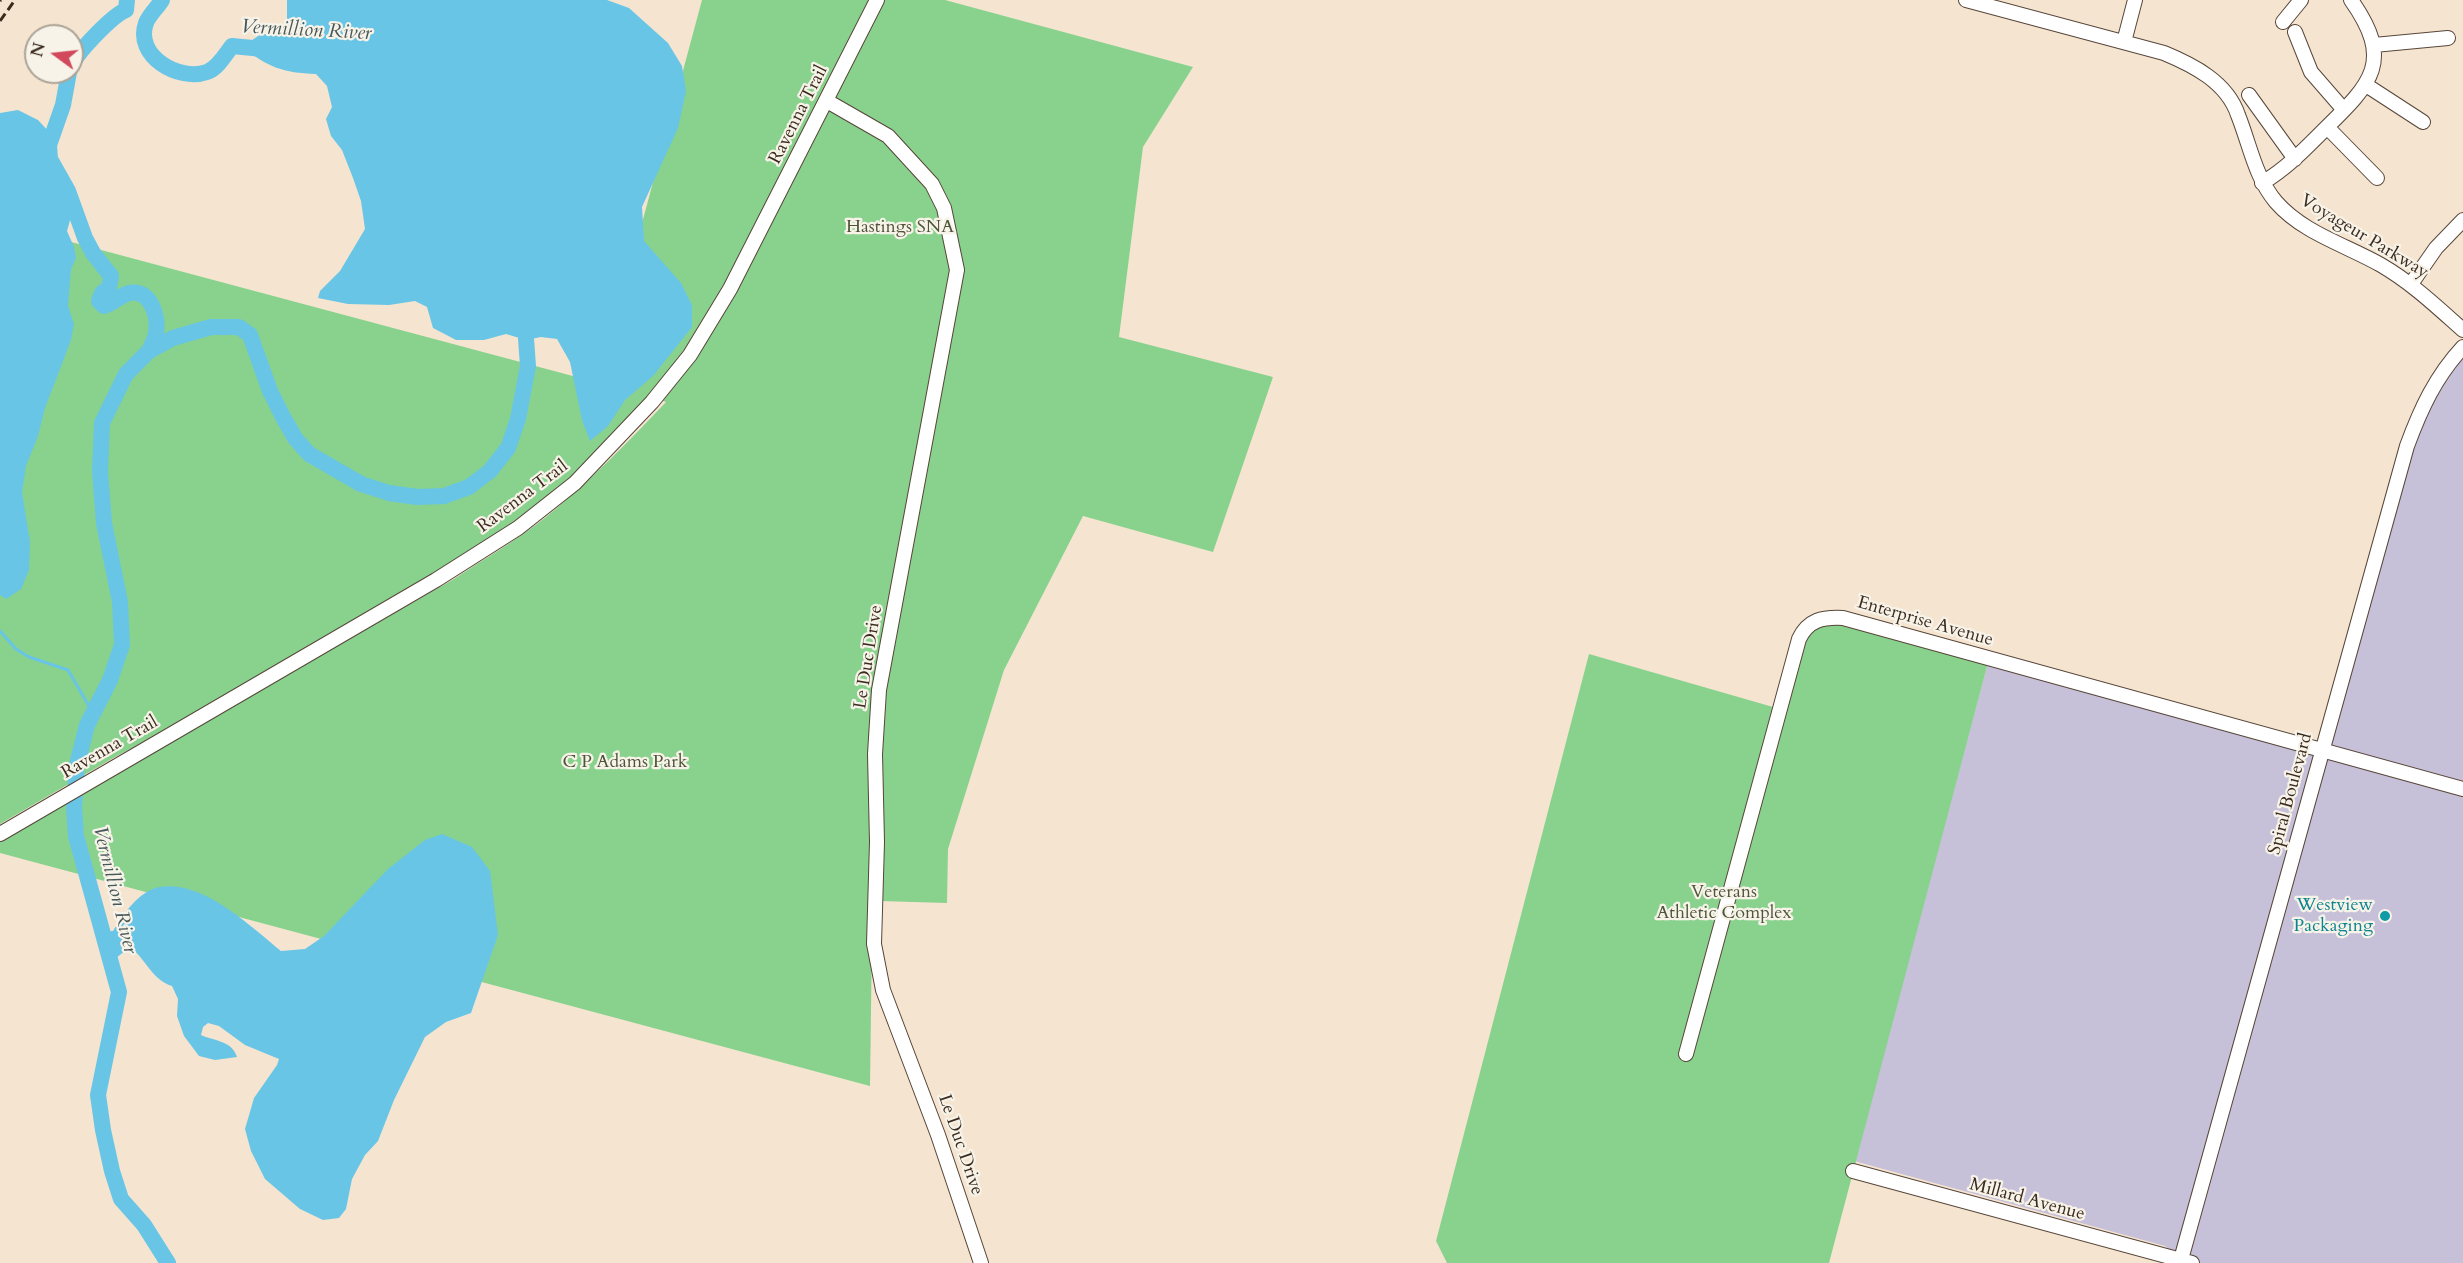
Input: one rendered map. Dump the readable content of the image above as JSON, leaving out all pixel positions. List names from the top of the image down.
{
  "streets": {
    "street": [
      "Ravenna Trail",
      "Voyageur Parkway",
      "Enterprise Avenue",
      "Le Duc Drive",
      "Spiral Boulevard",
      "Millard Avenue"
    ]
  },
  "crossings": [
    ["Ravenna Trail", "Le Duc Drive"],
    ["Enterprise Avenue", "Spiral Boulevard"],
    ["Spiral Boulevard", "Millard Avenue"]
  ],
  "water": ["Vermillion River"],
  "parks": ["Hastings SNA", "C P Adams Park", "Veterans Athletic Complex"],
  "places": ["Westview Packaging"],
  "north": "left"
}
